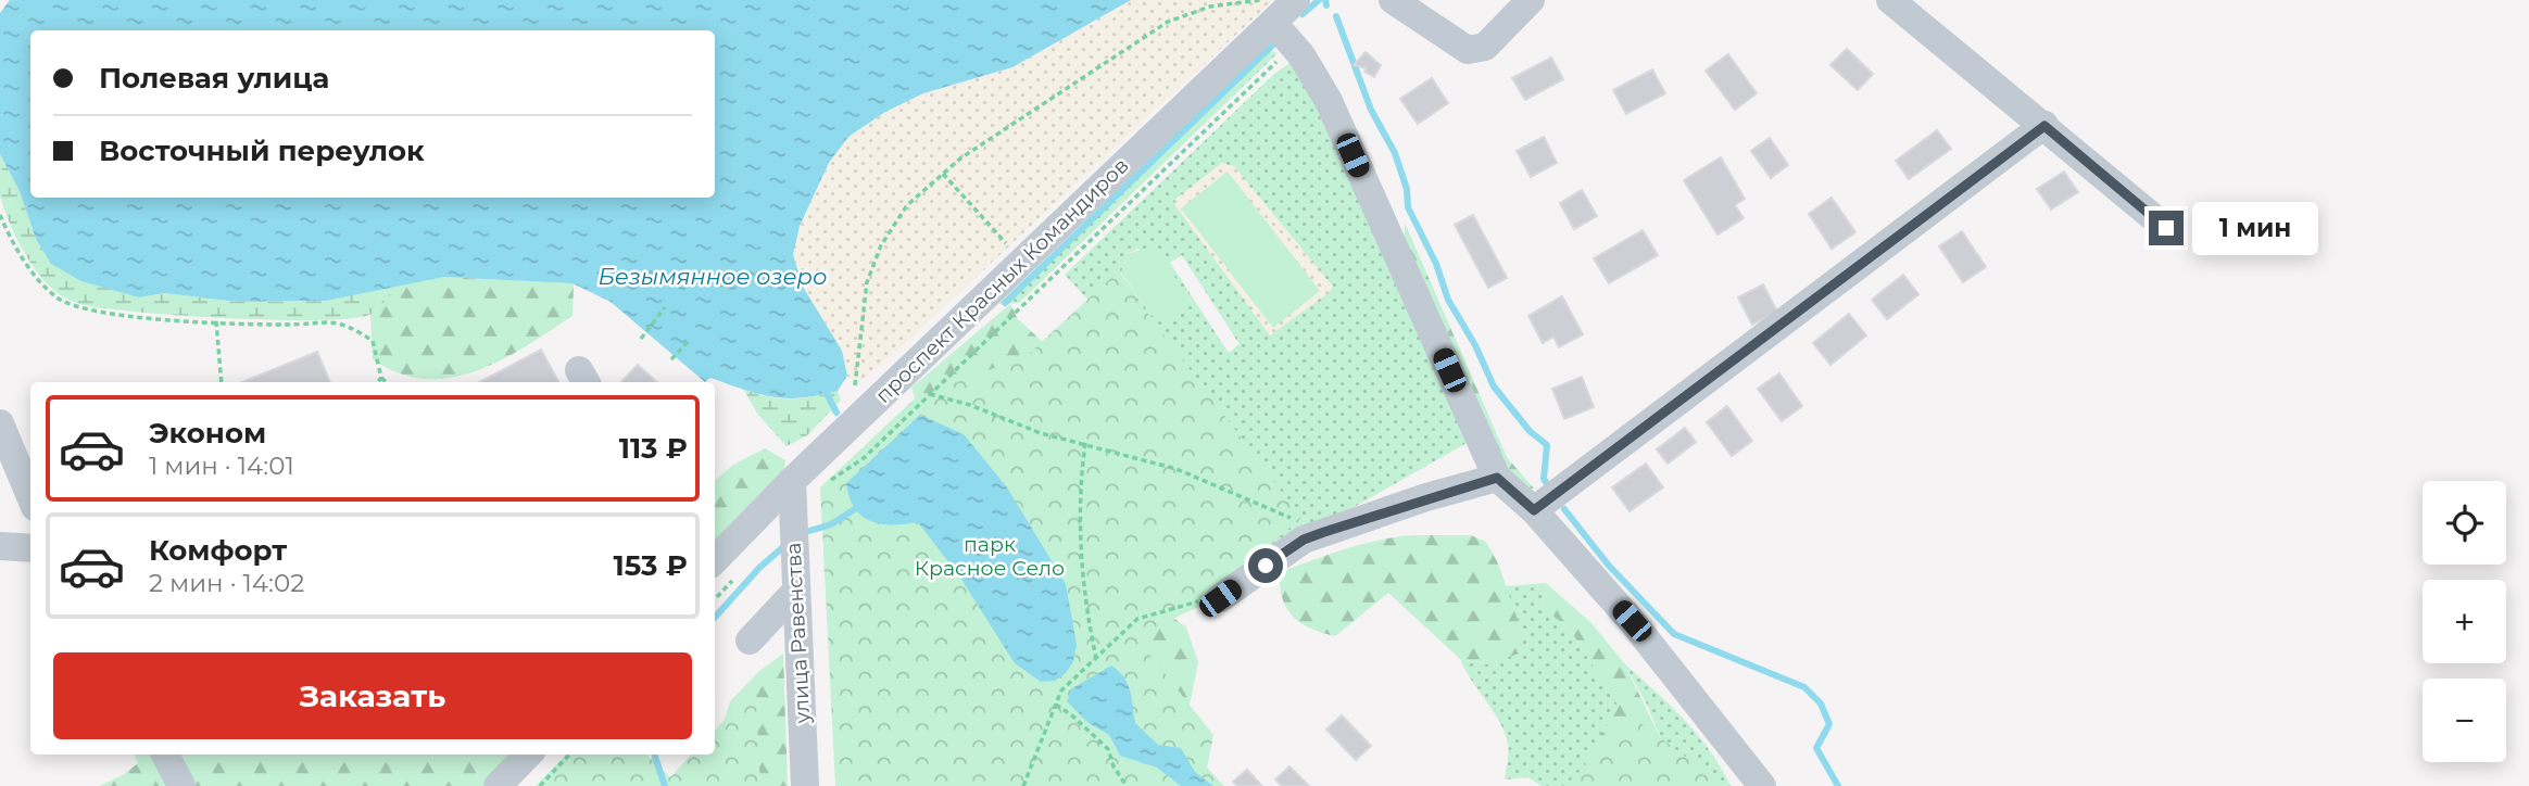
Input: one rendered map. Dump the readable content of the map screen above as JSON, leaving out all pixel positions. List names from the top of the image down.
{
  "streets": {
    "street": ["проспект Красных Командиров", "улица Равенства"]
  },
  "crossings": [
    ["проспект Красных Командиров", "улица Равенства"]
  ],
  "water": ["Безымянное озеро"],
  "parks": ["парк Красное Село"],
  "page": {
    "banner": ["Полевая улица", "Восточный переулок"],
    "bubble": "1 мин",
    "list": [
      {
        "name": "Эконом",
        "note": "1 мин · 14:01",
        "value": "113 ₽"
      },
      {
        "name": "Комфорт",
        "note": "2 мин · 14:02",
        "value": "153 ₽"
      }
    ],
    "map_buttons": ["+", "−"],
    "buttons": "Заказать"
  }
}
